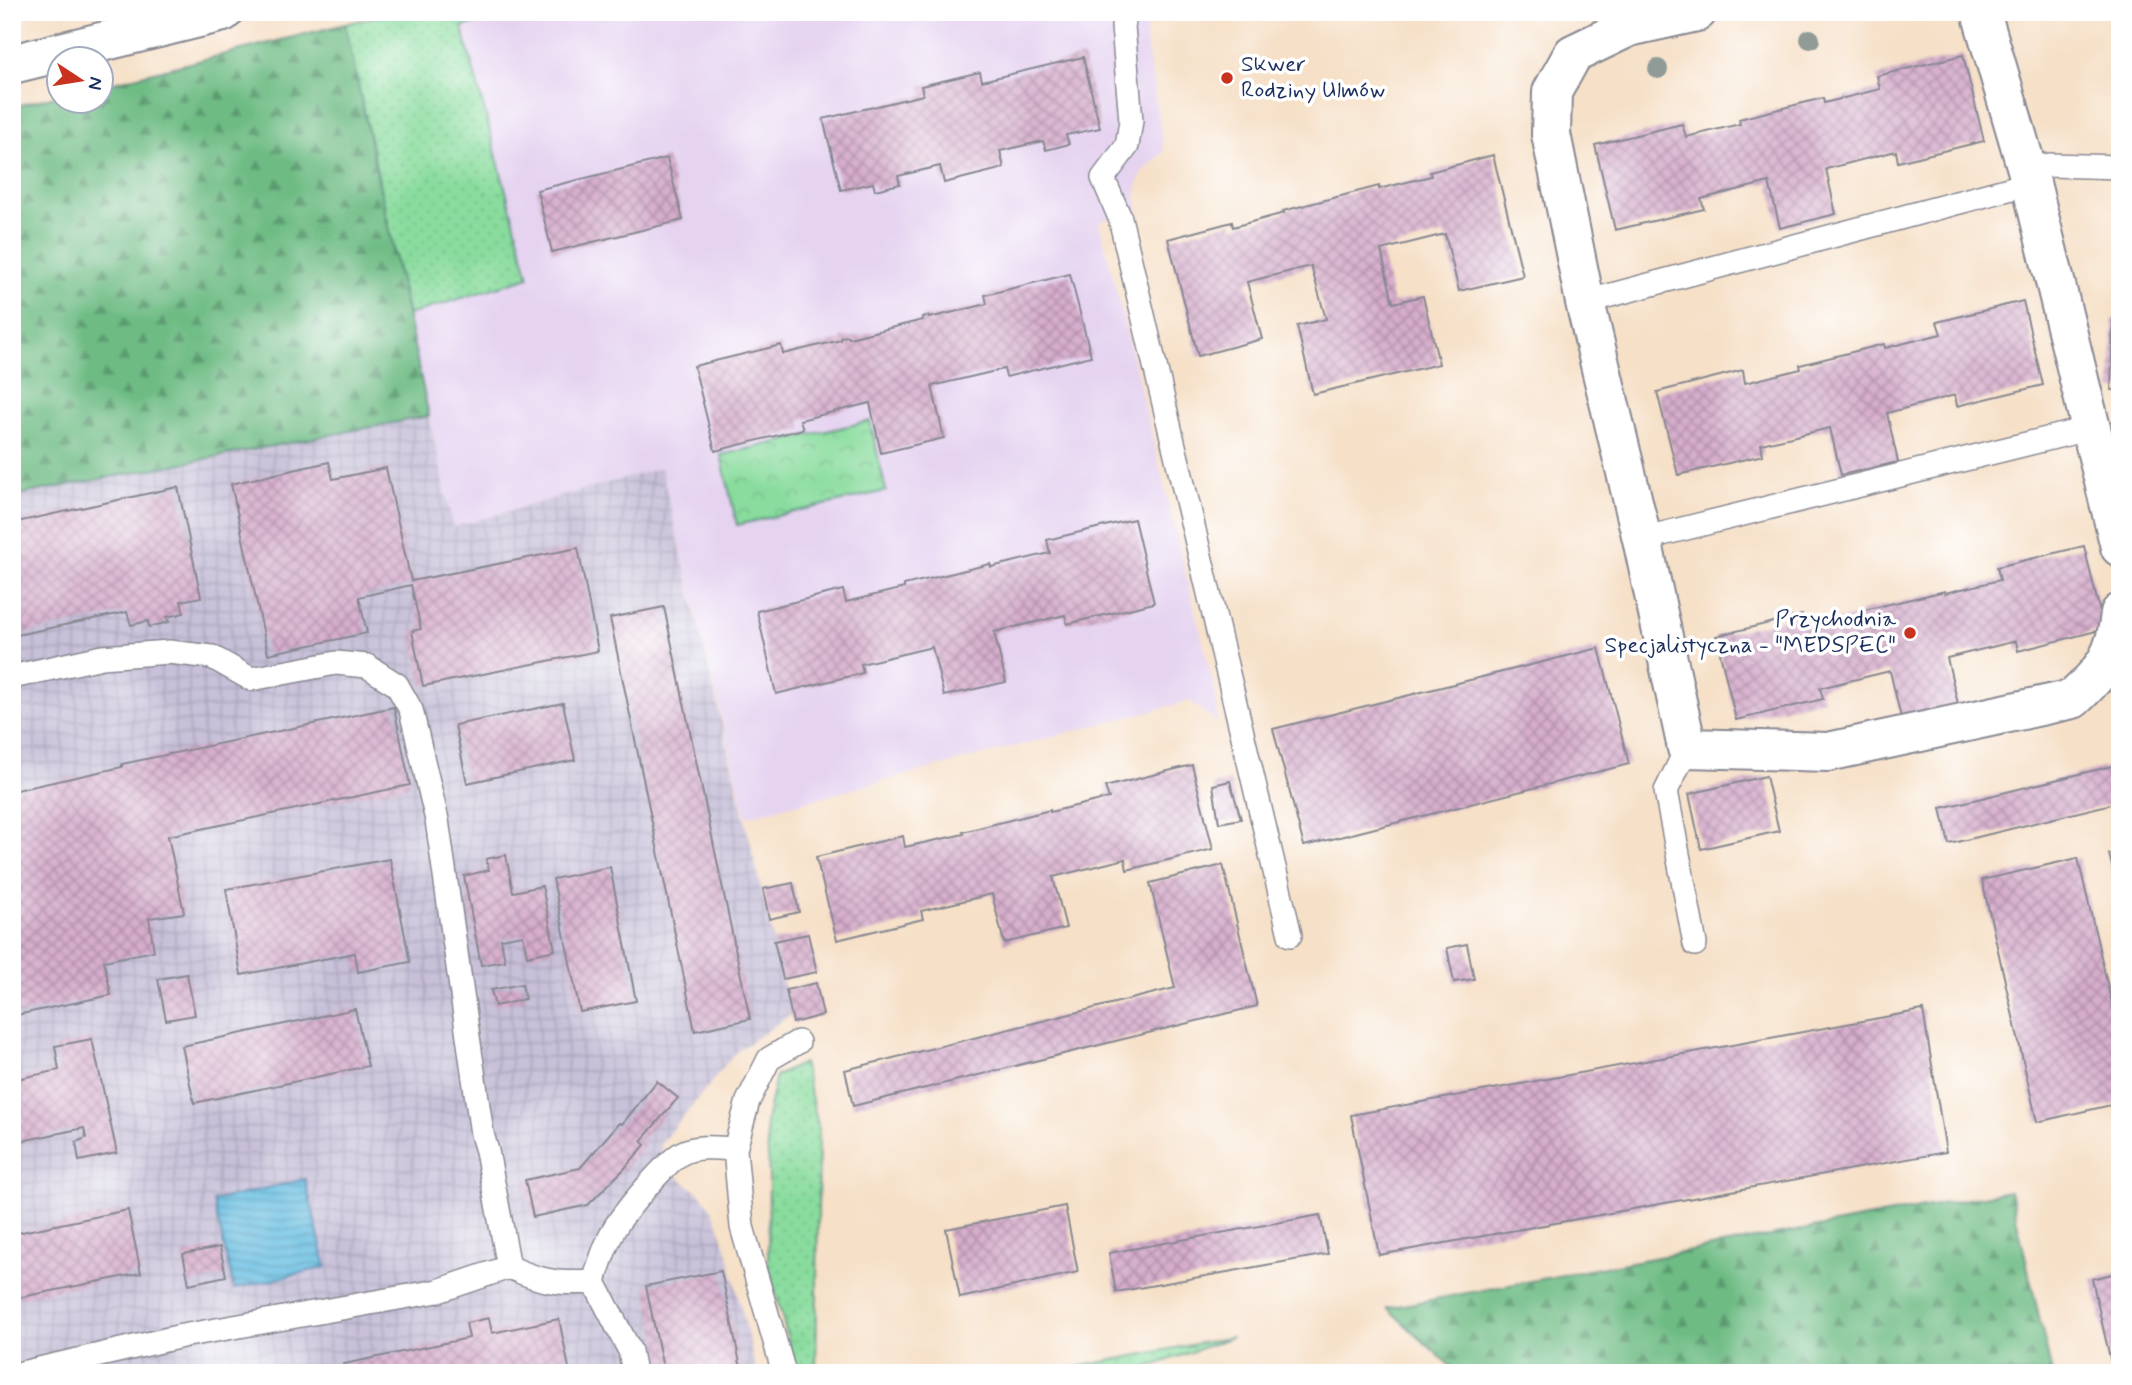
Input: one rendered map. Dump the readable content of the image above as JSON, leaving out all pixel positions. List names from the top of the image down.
{
  "places": ["Skwer Rodziny Ulmów", "Przychodnia Specjalistyczna - \"MEDSPEC\""],
  "north": "right"
}
